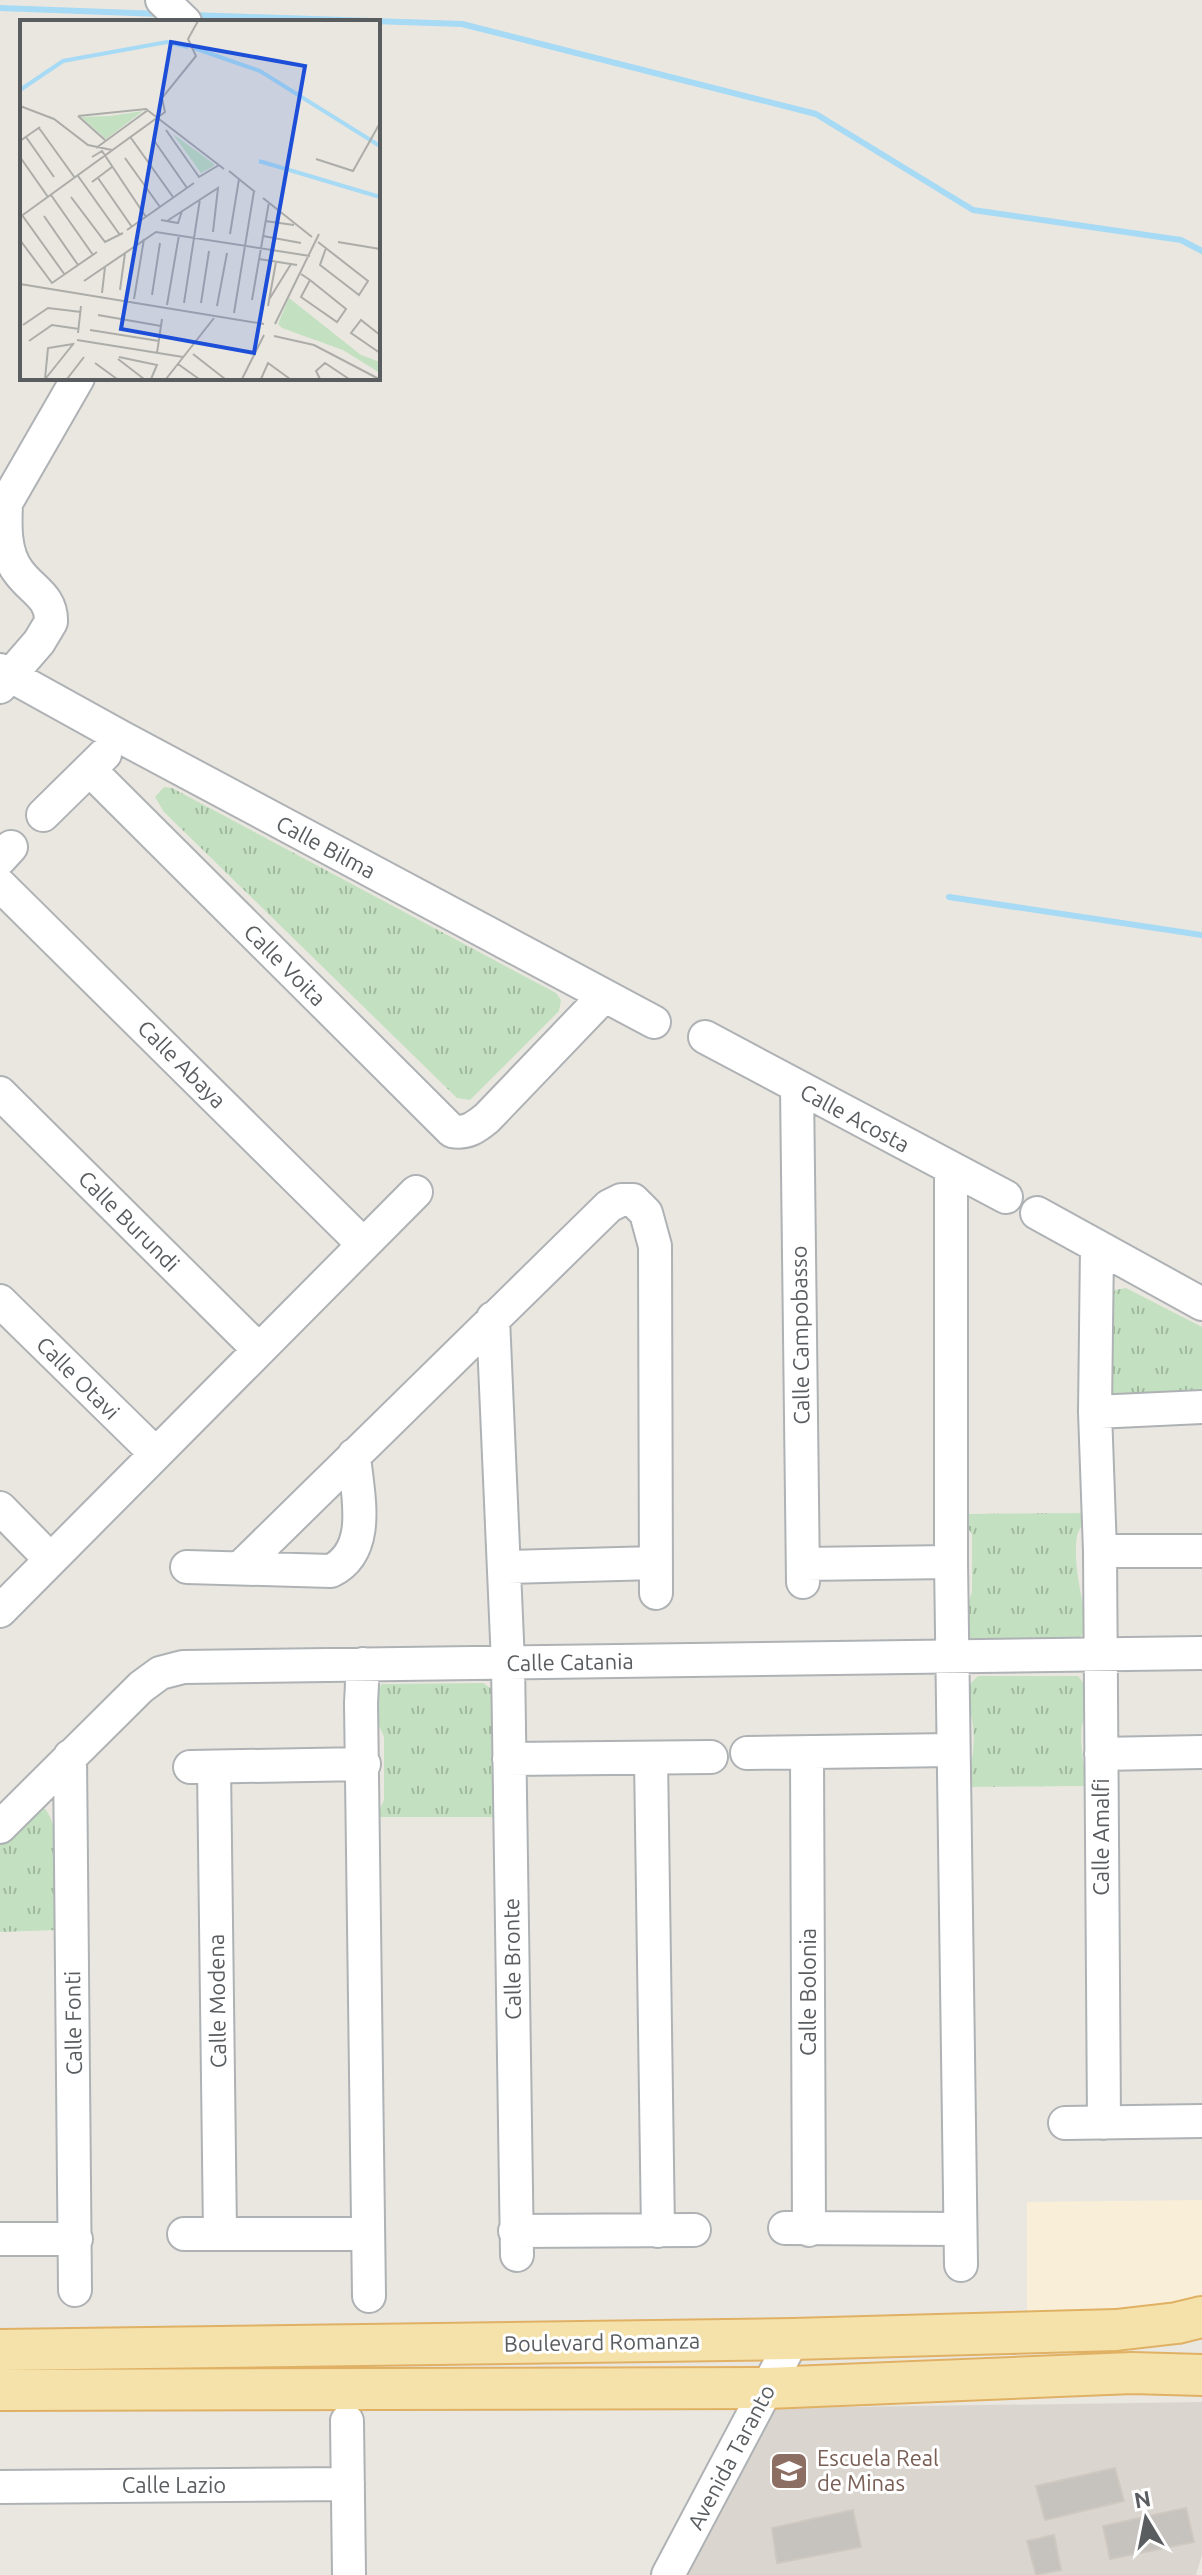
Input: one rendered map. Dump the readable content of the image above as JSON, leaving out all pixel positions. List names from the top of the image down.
{
  "streets": {
    "main road": ["Boulevard Romanza"],
    "street": [
      "Calle Bilma",
      "Calle Voita",
      "Calle Abaya",
      "Calle Acosta",
      "Calle Burundi",
      "Calle Campobasso",
      "Calle Otavi",
      "Calle Catania",
      "Calle Amalfi",
      "Calle Bronte",
      "Calle Bolonia",
      "Calle Modena",
      "Calle Fonti",
      "Avenida Taranto",
      "Calle Lazio"
    ]
  },
  "crossings": [
    ["Calle Bilma", "Calle Voita"],
    ["Calle Acosta", "Calle Campobasso"],
    ["Calle Catania", "Calle Amalfi"],
    ["Calle Catania", "Calle Bronte"],
    ["Calle Catania", "Calle Fonti"],
    ["Boulevard Romanza", "Avenida Taranto"]
  ],
  "places": {
    "school or university": ["Escuela Real de Minas"]
  },
  "north": "top"
}
